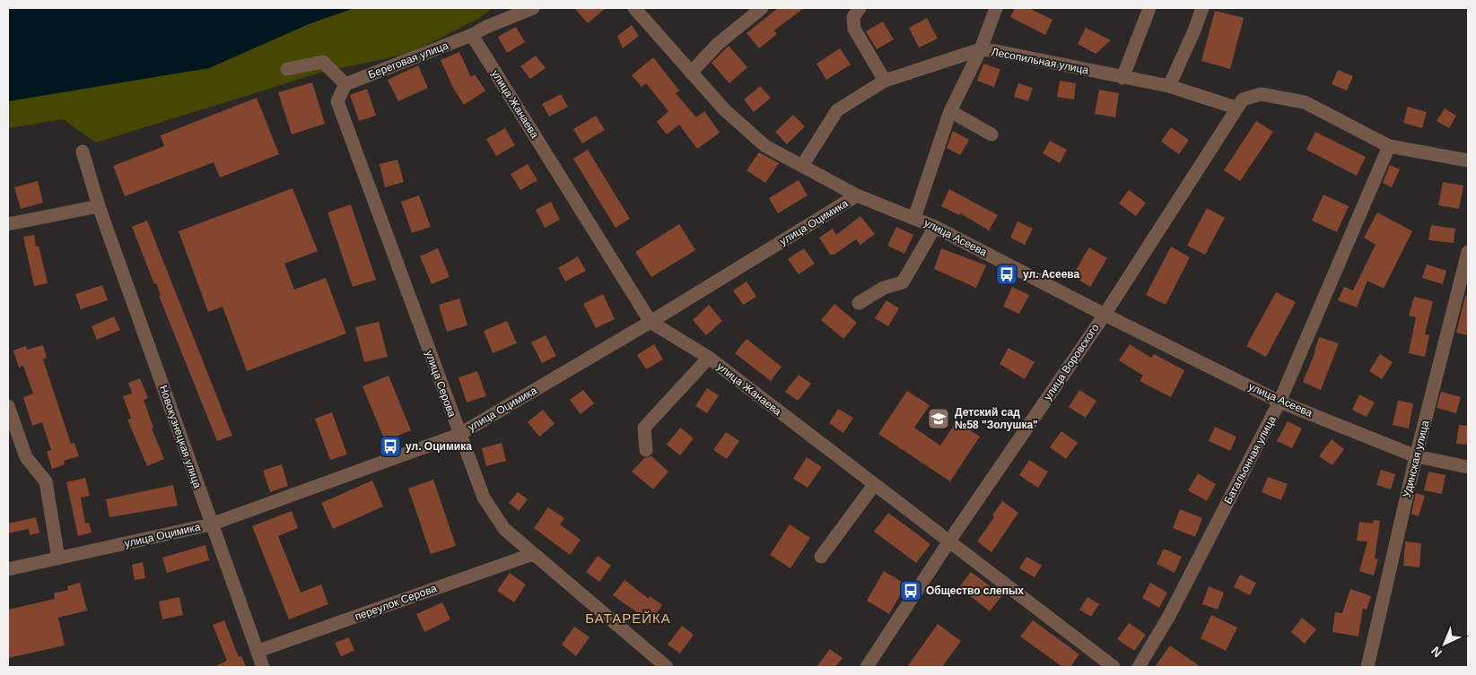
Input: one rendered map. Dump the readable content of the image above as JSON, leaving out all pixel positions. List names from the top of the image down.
{
  "streets": {
    "street": [
      "Береговая улица",
      "Лесопильная улица",
      "улица Жанаева",
      "улица Оцимика",
      "улица Асеева",
      "улица Воровского",
      "улица Серова",
      "Новокузнецкая улица",
      "Удинская улица",
      "Батальонная улица",
      "переулок Серова"
    ]
  },
  "crossings": [
    ["Береговая улица", "улица Жанаева"],
    ["Береговая улица", "улица Серова"],
    ["Лесопильная улица", "улица Асеева"],
    ["Лесопильная улица", "улица Воровского"],
    ["улица Жанаева", "улица Оцимика"],
    ["улица Жанаева", "улица Воровского"],
    ["улица Оцимика", "улица Асеева"],
    ["улица Оцимика", "улица Серова"],
    ["улица Оцимика", "Новокузнецкая улица"],
    ["улица Асеева", "улица Воровского"],
    ["улица Асеева", "Удинская улица"],
    ["улица Асеева", "Батальонная улица"],
    ["улица Серова", "переулок Серова"],
    ["Новокузнецкая улица", "переулок Серова"]
  ],
  "districts": ["БАТАРЕЙКА"],
  "places": {
    "bus stop": ["ул. Асеева", "ул. Оцимика", "Общество слепых"],
    "school or university": ["Детский сад №58 \"Золушка\""]
  },
  "north": "bottom left"
}
